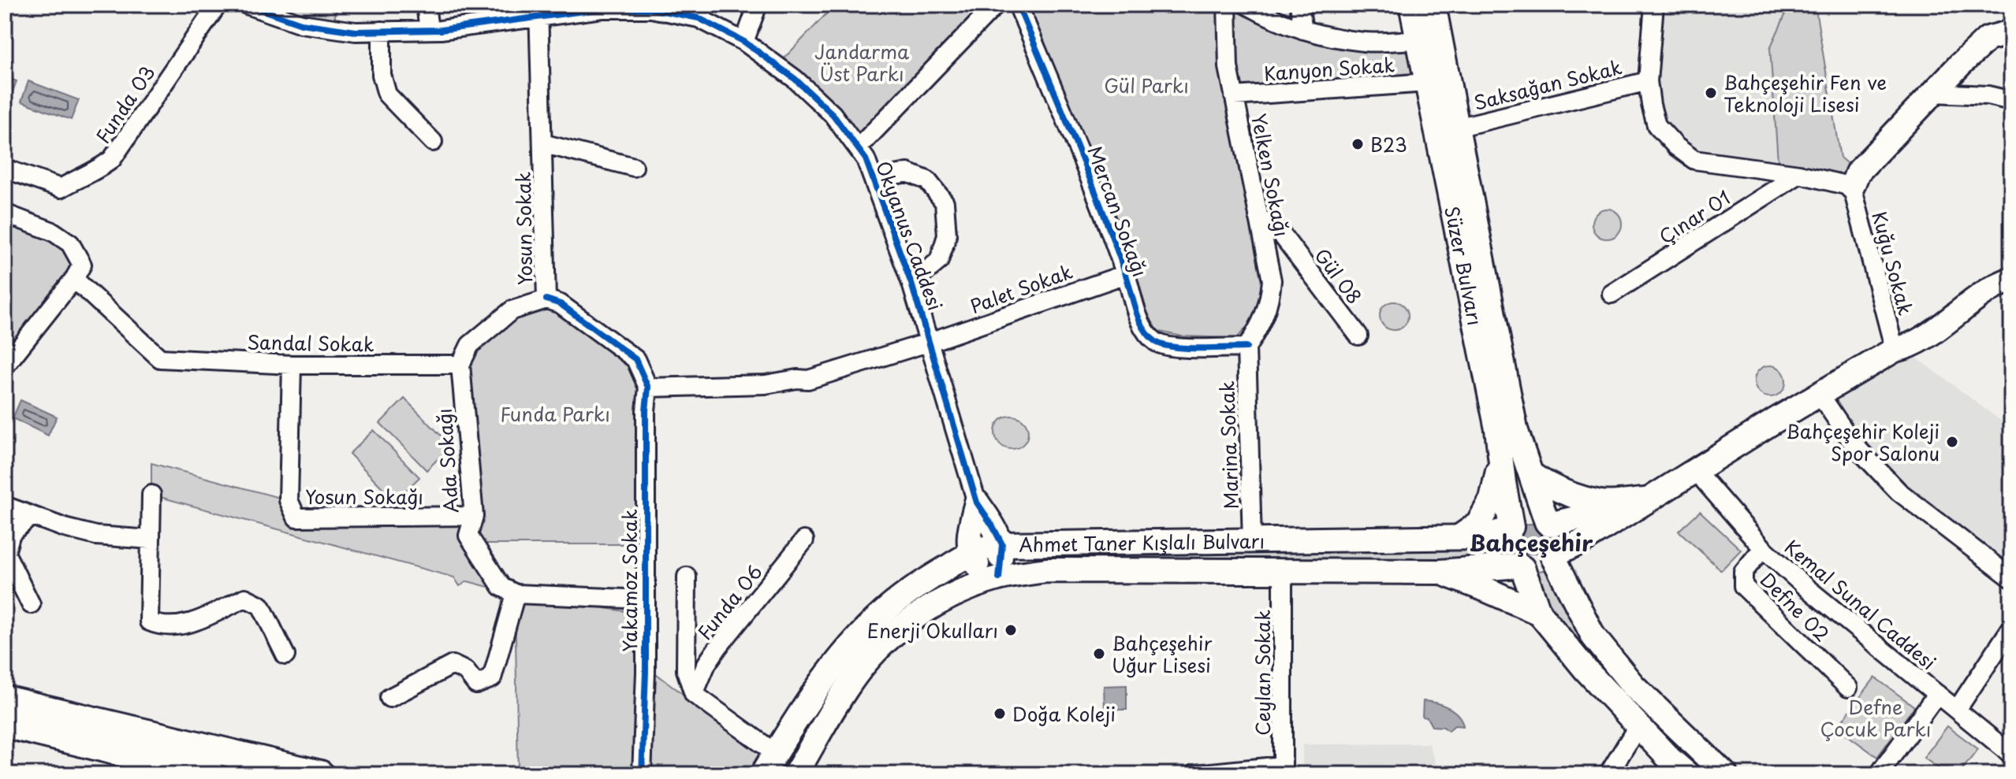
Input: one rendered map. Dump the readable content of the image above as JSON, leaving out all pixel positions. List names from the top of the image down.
{
  "streets": {
    "main road": ["Süzer Bulvarı", "Ahmet Taner Kışlalı Bulvarı"],
    "street": [
      "Kanyon Sokak",
      "Saksağan Sokak",
      "Funda 03",
      "Yelken Sokağı",
      "Mercan Sokağı",
      "Çınar 01",
      "Yosun Sokak",
      "Okyanus Caddesi",
      "Kuğu Sokak",
      "Gül 08",
      "Palet Sokak",
      "Sandal Sokak",
      "Marina Sokak",
      "Ada Sokağı",
      "Yosun Sokağı",
      "Yakamoz Sokak",
      "Funda 06",
      "Kemal Sunal Caddesi",
      "Defne 02",
      "Ceylan Sokak"
    ]
  },
  "crossings": [
    ["Kanyon Sokak", "Yelken Sokağı"],
    ["Kanyon Sokak", "Süzer Bulvarı"],
    ["Saksağan Sokak", "Süzer Bulvarı"],
    ["Yelken Sokağı", "Mercan Sokağı"],
    ["Yelken Sokağı", "Gül 08"],
    ["Yelken Sokağı", "Marina Sokak"],
    ["Mercan Sokağı", "Palet Sokak"],
    ["Mercan Sokağı", "Marina Sokak"],
    ["Yosun Sokak", "Okyanus Caddesi"],
    ["Yosun Sokak", "Yakamoz Sokak"],
    ["Okyanus Caddesi", "Palet Sokak"],
    ["Süzer Bulvarı", "Ahmet Taner Kışlalı Bulvarı"],
    ["Sandal Sokak", "Ada Sokağı"],
    ["Sandal Sokak", "Yosun Sokağı"],
    ["Marina Sokak", "Ahmet Taner Kışlalı Bulvarı"],
    ["Ada Sokağı", "Yosun Sokağı"],
    ["Ahmet Taner Kışlalı Bulvarı", "Ceylan Sokak"],
    ["Kemal Sunal Caddesi", "Defne 02"]
  ],
  "districts": ["Bahçeşehir"],
  "parks": [
    "Jandarma Üst Parkı",
    "Gül Parkı",
    "Funda Parkı",
    "Defne Çocuk Parkı"
  ],
  "places": [
    "Bahçeşehir Fen ve Teknoloji Lisesi",
    "B23",
    "Bahçeşehir Koleji Spor Salonu",
    "Enerji Okulları",
    "Bahçeşehir Uğur Lisesi",
    "Doğa Koleji"
  ]
}
